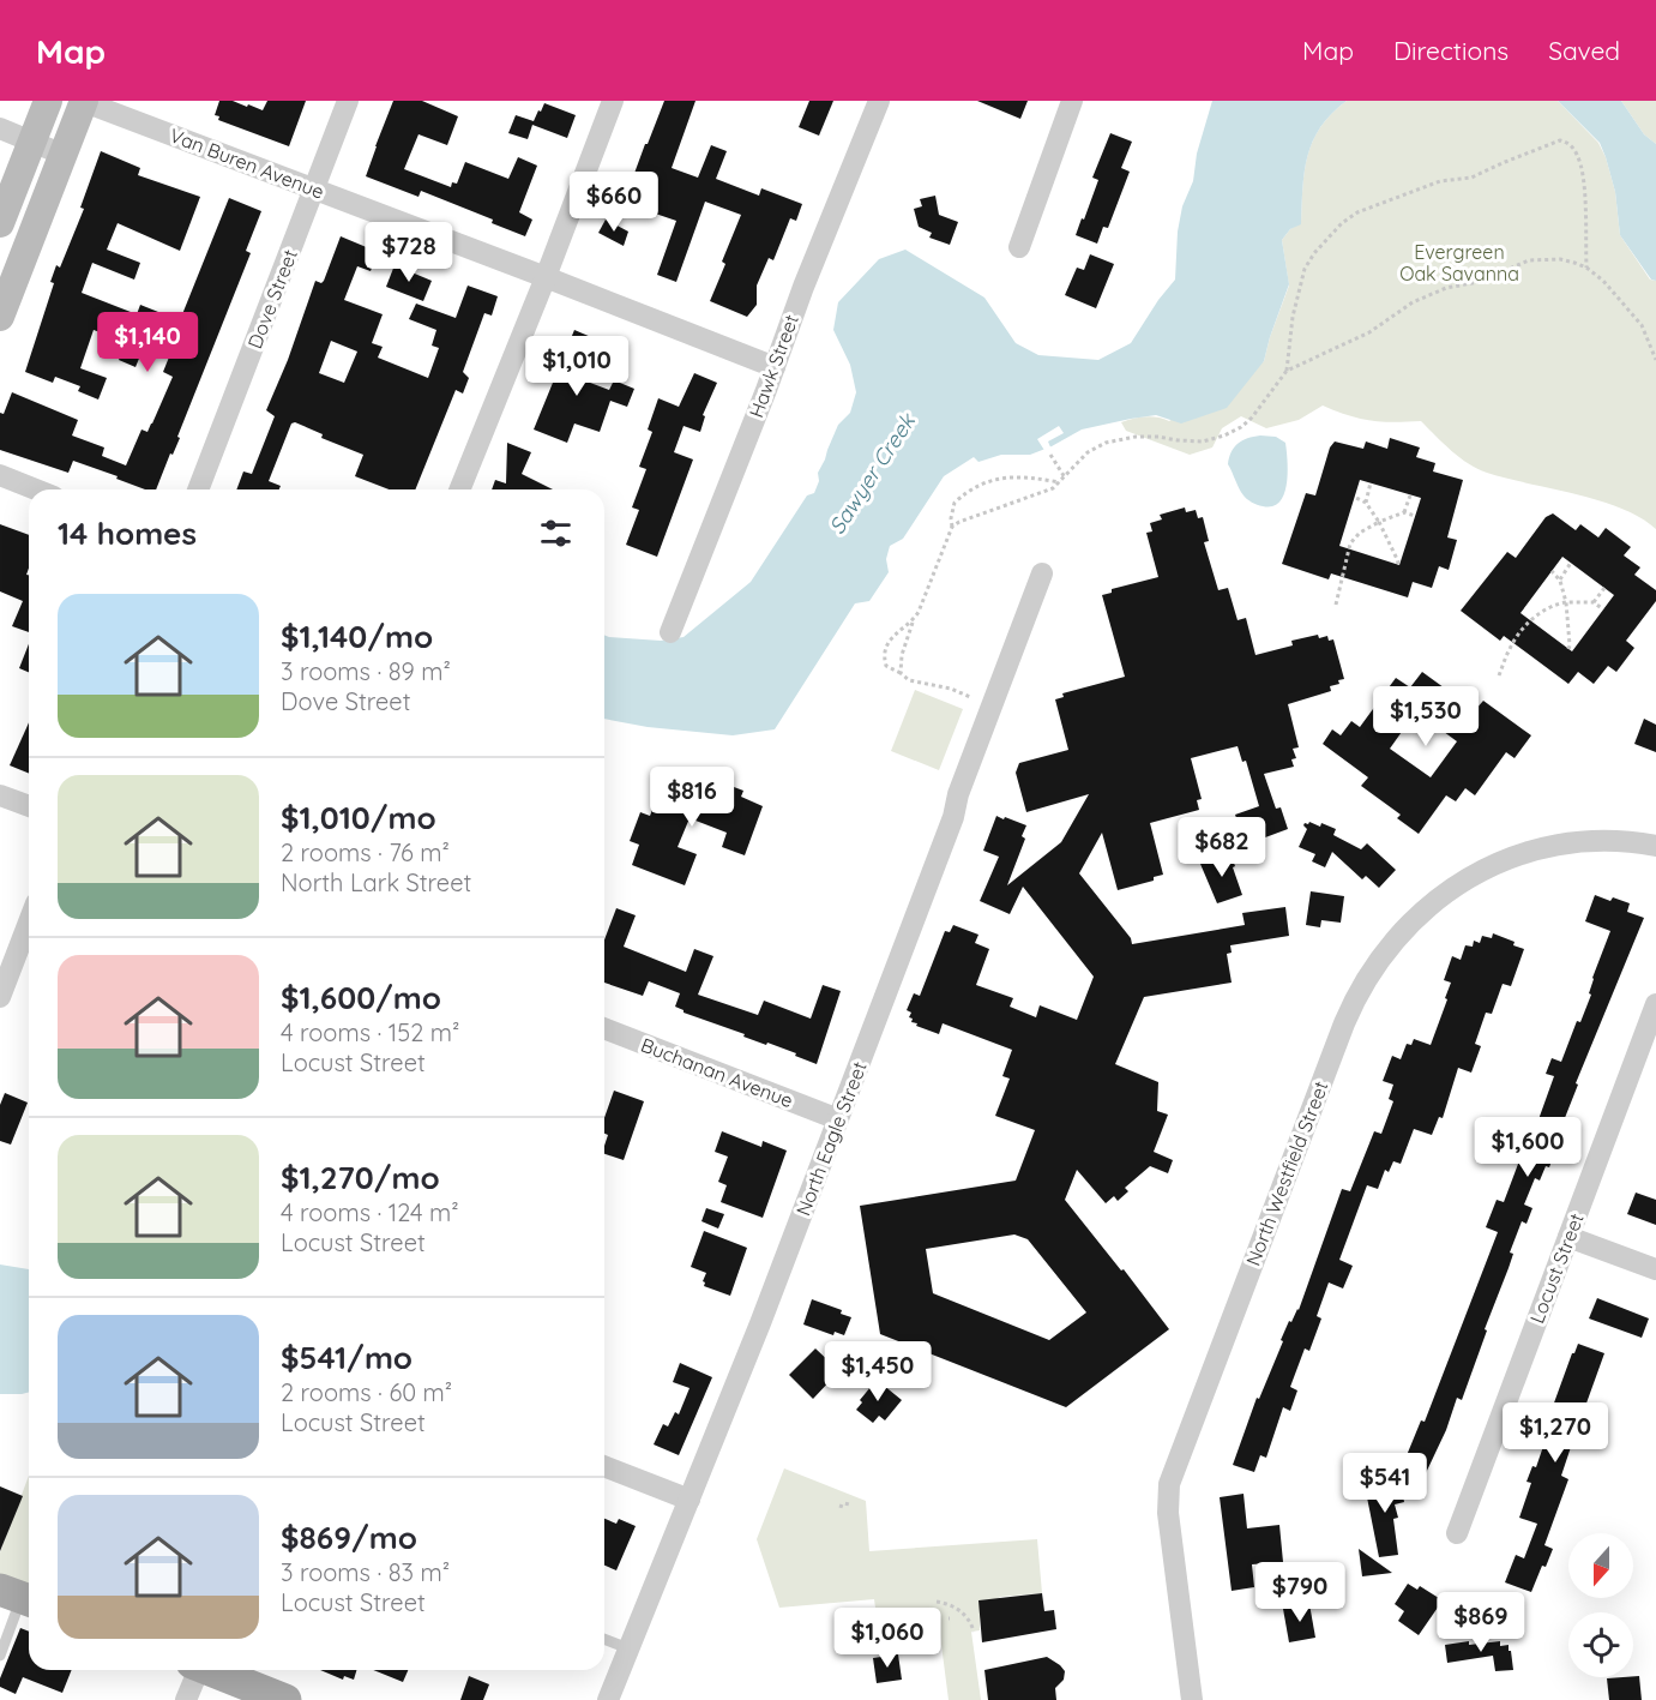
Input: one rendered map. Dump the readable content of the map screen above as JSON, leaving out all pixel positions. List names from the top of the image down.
{
  "streets": {
    "street": [
      "Van Buren Avenue",
      "Dove Street",
      "Hawk Street",
      "Buchanan Avenue",
      "North Eagle Street",
      "North Westfield Street",
      "Locust Street"
    ]
  },
  "crossings": [
    ["Van Buren Avenue", "Dove Street"],
    ["Van Buren Avenue", "Hawk Street"],
    ["Buchanan Avenue", "North Eagle Street"]
  ],
  "water": ["Sawyer Creek"],
  "parks": ["Evergreen Oak Savanna"],
  "north": "bottom",
  "page": {
    "header": "Map",
    "nav": ["Map", "Directions", "Saved"],
    "price": [
      "$660",
      "$728",
      "$1,140",
      "$1,010",
      "$1,530",
      "$816",
      "$682",
      "$1,600",
      "$1,450",
      "$1,270",
      "$541",
      "$790",
      "$869",
      "$1,060"
    ],
    "heading": "14 homes",
    "list": [
      {
        "name": "$1,140/mo",
        "note": "3 rooms · 89 m² · Dove Street"
      },
      {
        "name": "$1,010/mo",
        "note": "2 rooms · 76 m² · North Lark Street"
      },
      {
        "name": "$1,600/mo",
        "note": "4 rooms · 152 m² · Locust Street"
      },
      {
        "name": "$1,270/mo",
        "note": "4 rooms · 124 m² · Locust Street"
      },
      {
        "name": "$541/mo",
        "note": "2 rooms · 60 m² · Locust Street"
      },
      {
        "name": "$869/mo",
        "note": "3 rooms · 83 m² · Locust Street"
      }
    ]
  }
}
